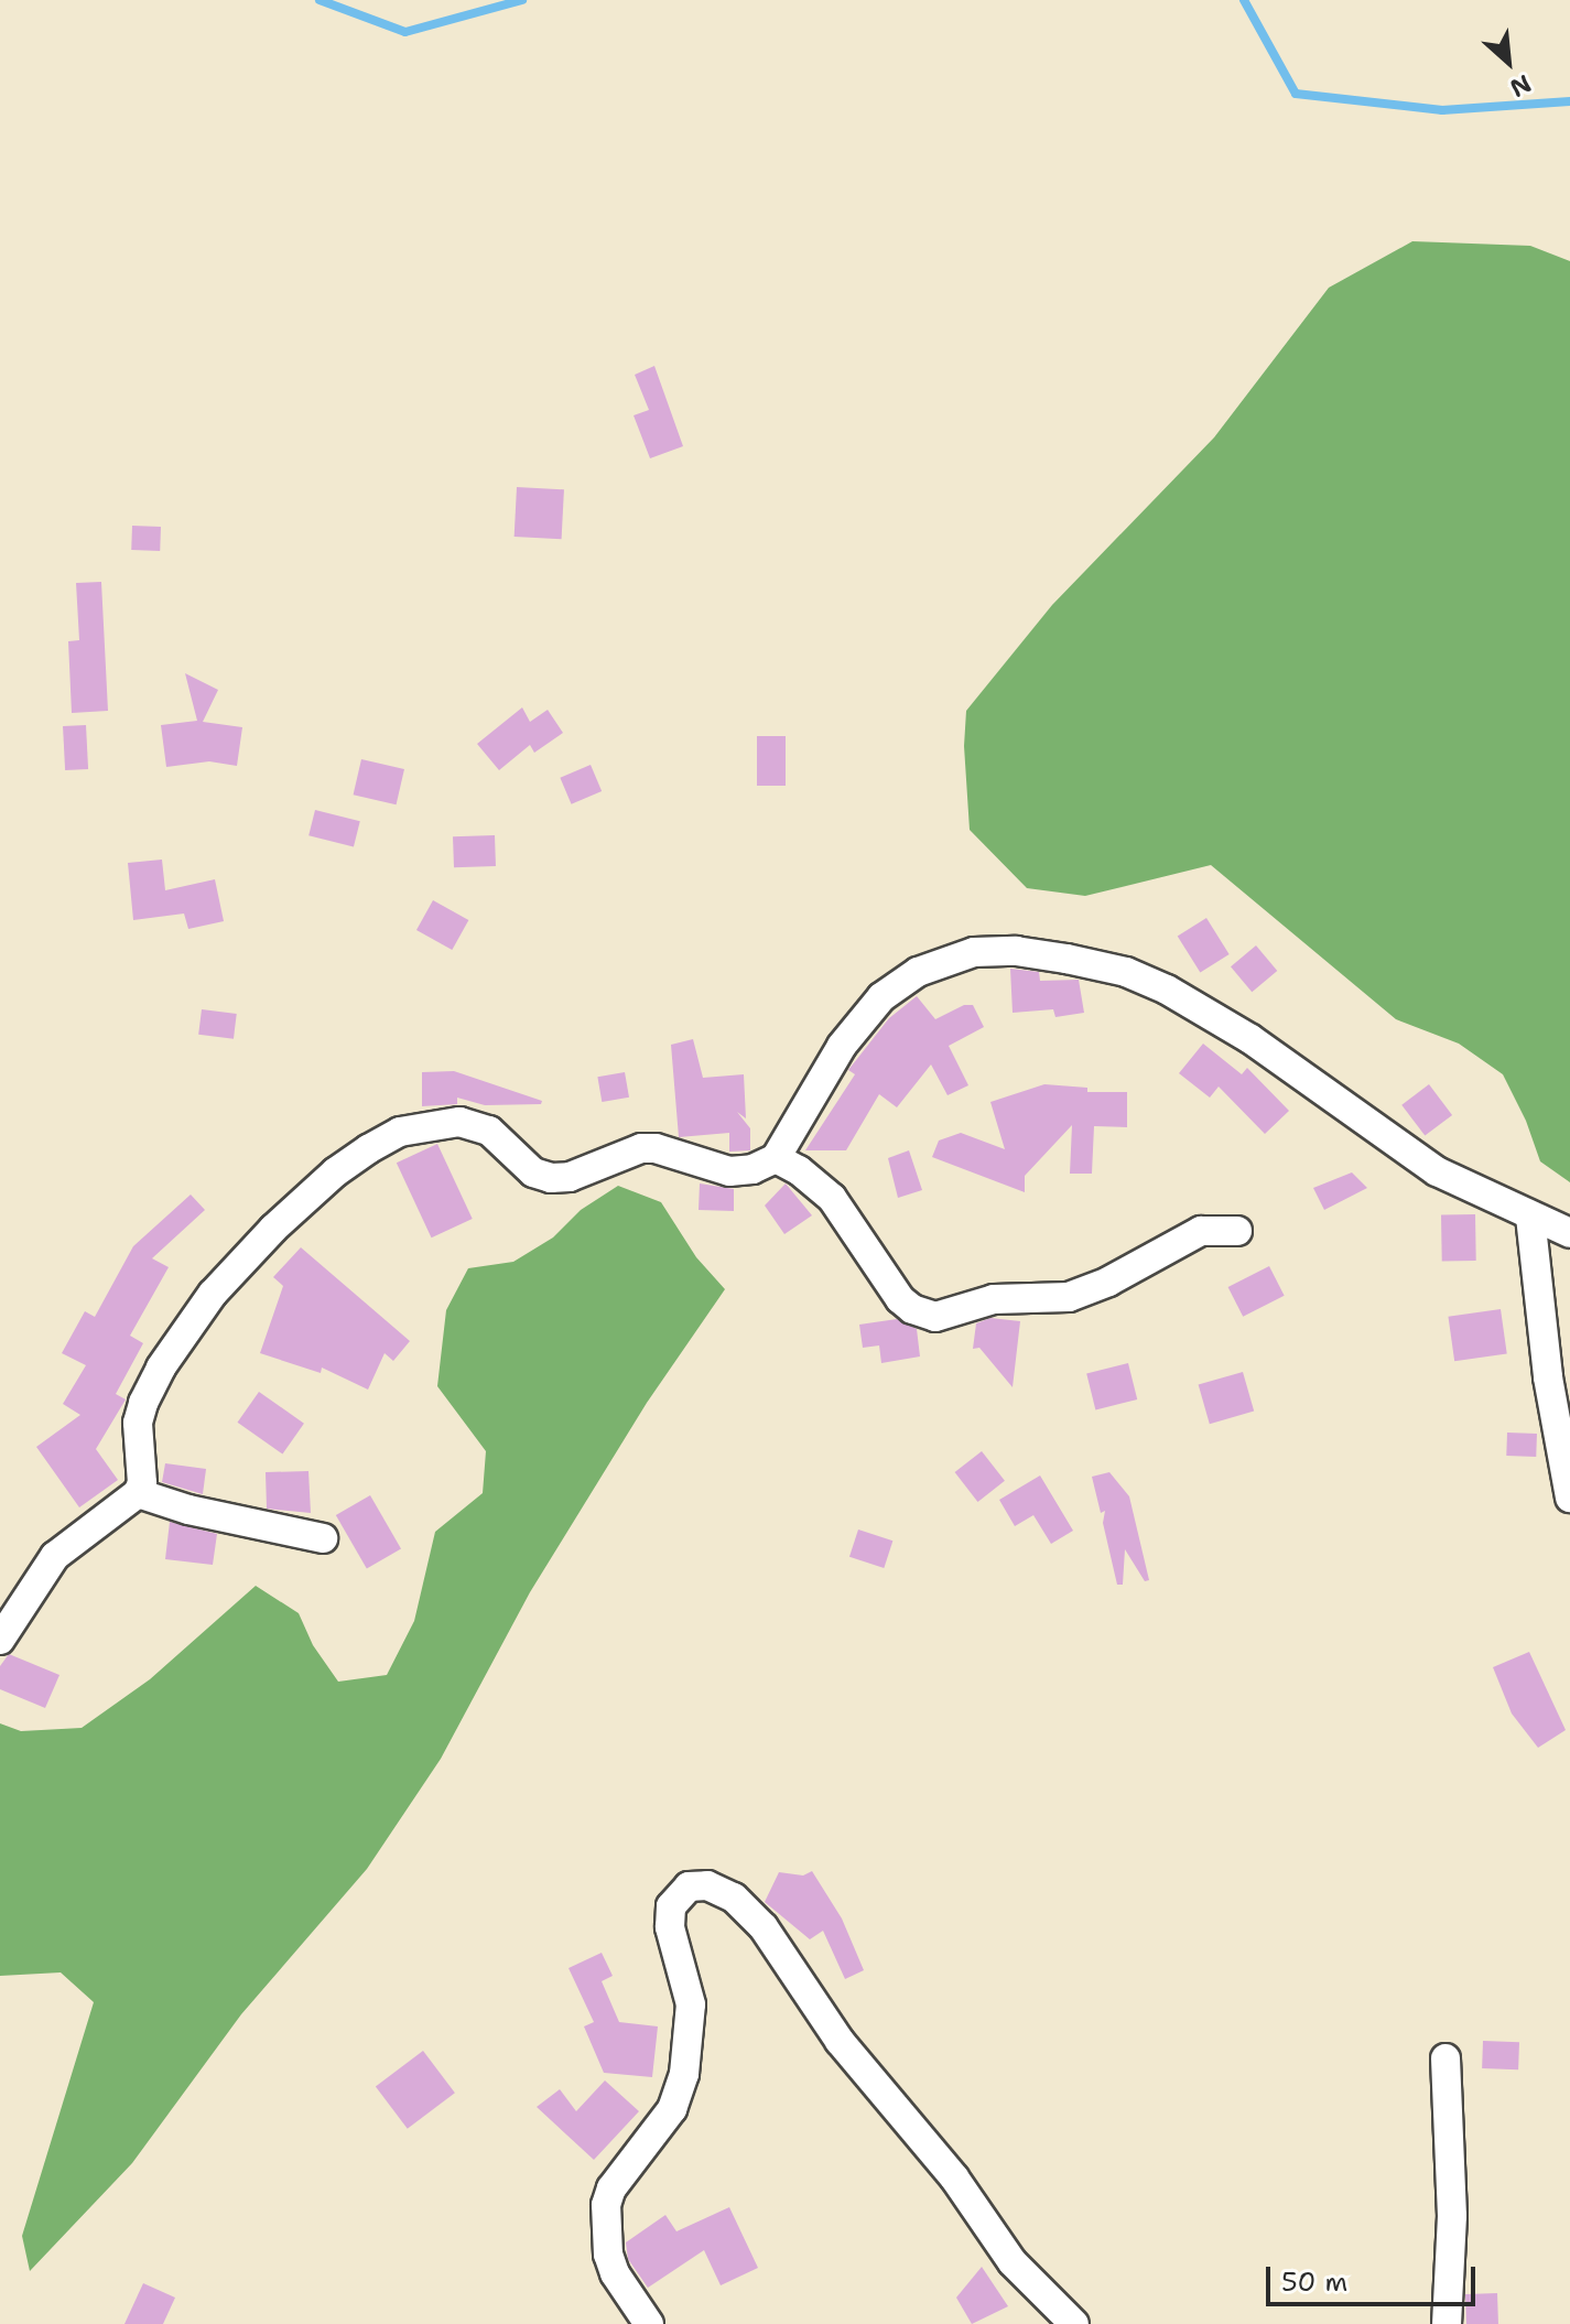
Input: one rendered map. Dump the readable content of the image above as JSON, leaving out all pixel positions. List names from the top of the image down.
{
  "scale_bar": "50 m",
  "north": "bottom right"
}
